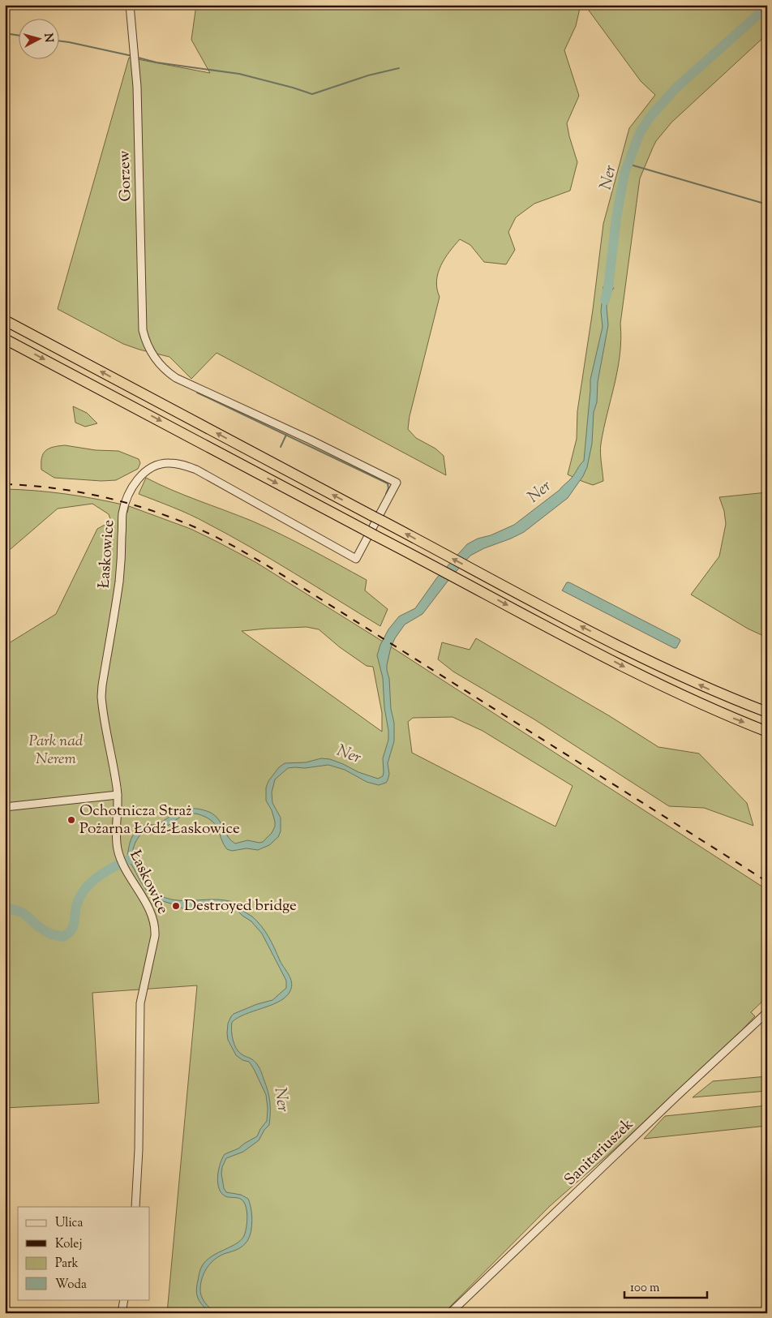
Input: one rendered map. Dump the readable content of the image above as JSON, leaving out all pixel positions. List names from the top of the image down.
{
  "streets": {
    "street": ["Gorzew", "Łaskowice", "Sanitariuszek"]
  },
  "crossings": [
    ["Gorzew", "Łaskowice"]
  ],
  "water": ["Ner"],
  "parks": ["Park nad Nerem"],
  "places": ["Ochotnicza Straż Pożarna Łódź-Łaskowice", "Destroyed bridge"],
  "legend": [
    "Ulica",
    "Kolej",
    "Park",
    "Woda"
  ],
  "scale_bar": "100 m",
  "north": "right"
}
